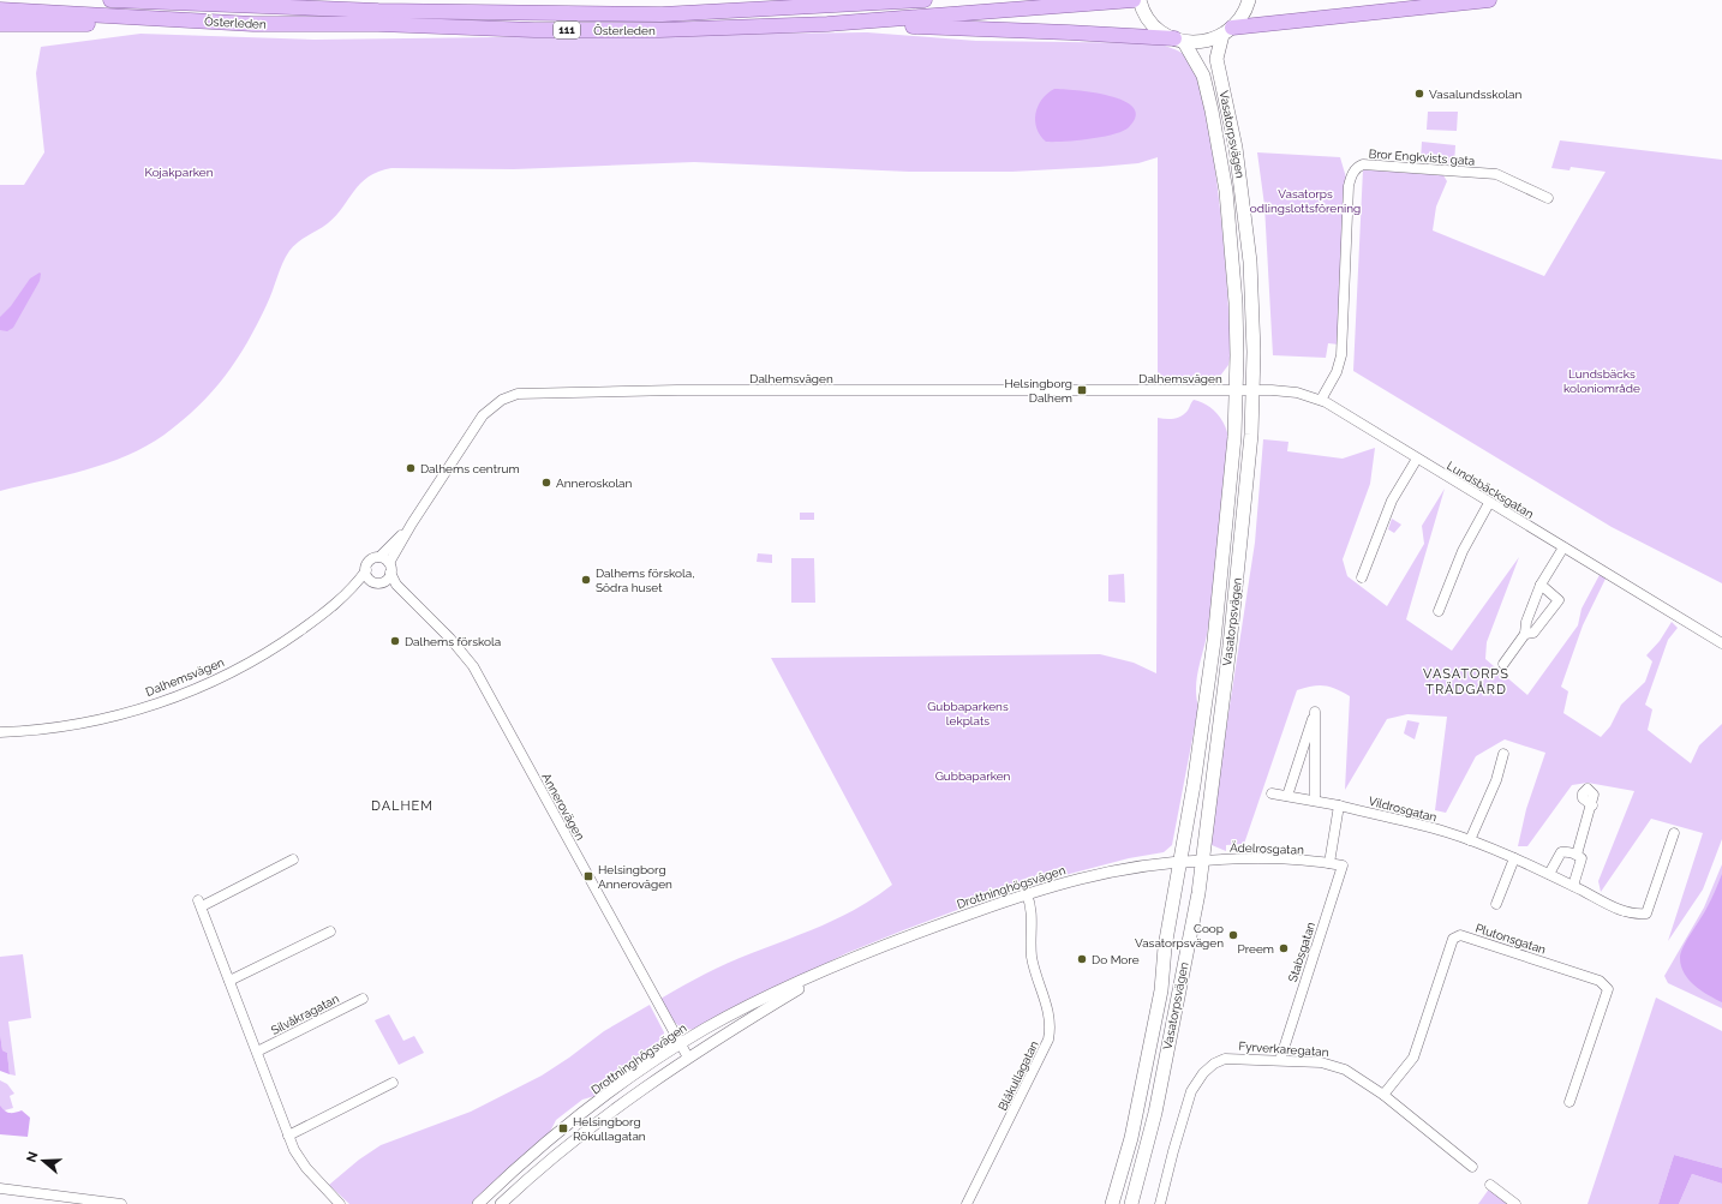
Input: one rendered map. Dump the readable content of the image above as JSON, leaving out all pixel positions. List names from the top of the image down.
{
  "streets": {
    "main road": ["Österleden", "111", "Vasatorpsvägen"],
    "street": [
      "Bror Engkvists gata",
      "Dalhemsvägen",
      "Lundsbäcksgatan",
      "Annerovägen",
      "Vildrosgatan",
      "Ädelrosgatan",
      "Drottninghögsvägen",
      "Plutonsgatan",
      "Stabsgatan",
      "Silvåkragatan",
      "Fyrverkaregatan",
      "Blåkullagatan"
    ]
  },
  "crossings": [
    ["Vasatorpsvägen", "Dalhemsvägen"],
    ["Vasatorpsvägen", "Lundsbäcksgatan"],
    ["Vasatorpsvägen", "Ädelrosgatan"],
    ["Vasatorpsvägen", "Drottninghögsvägen"],
    ["Bror Engkvists gata", "Lundsbäcksgatan"],
    ["Dalhemsvägen", "Lundsbäcksgatan"],
    ["Dalhemsvägen", "Annerovägen"],
    ["Annerovägen", "Drottninghögsvägen"],
    ["Ädelrosgatan", "Drottninghögsvägen"],
    ["Ädelrosgatan", "Stabsgatan"],
    ["Drottninghögsvägen", "Blåkullagatan"],
    ["Plutonsgatan", "Fyrverkaregatan"],
    ["Stabsgatan", "Fyrverkaregatan"]
  ],
  "districts": ["VASATORPS TRÄDGÅRD", "DALHEM"],
  "parks": [
    "Kojakparken",
    "Vasatorps odlingslottsförening",
    "Lundsbäcks koloniområde",
    "Gubbaparkens lekplats",
    "Gubbaparken"
  ],
  "places": {
    "other": [
      "Vasalundsskolan",
      "Dalhems centrum",
      "Anneroskolan",
      "Dalhems förskola, Södra huset",
      "Dalhems förskola",
      "Coop Vasatorpsvägen",
      "Preem",
      "Do More"
    ],
    "transit": ["Helsingborg Dalhem", "Helsingborg Annerovägen", "Helsingborg Rökullagatan"]
  },
  "north": "left"
}
